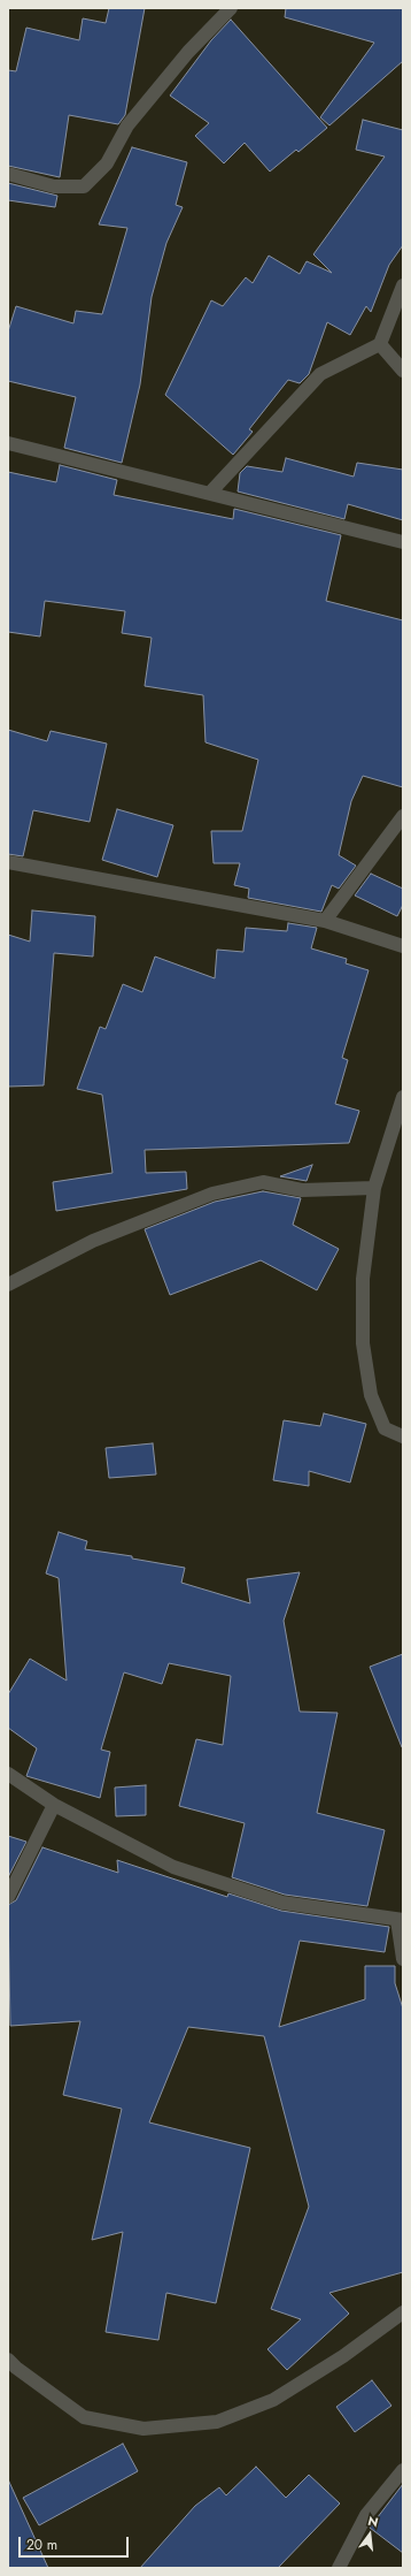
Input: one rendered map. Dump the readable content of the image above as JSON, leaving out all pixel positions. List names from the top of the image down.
{
  "scale_bar": "20 m",
  "north": "top"
}
